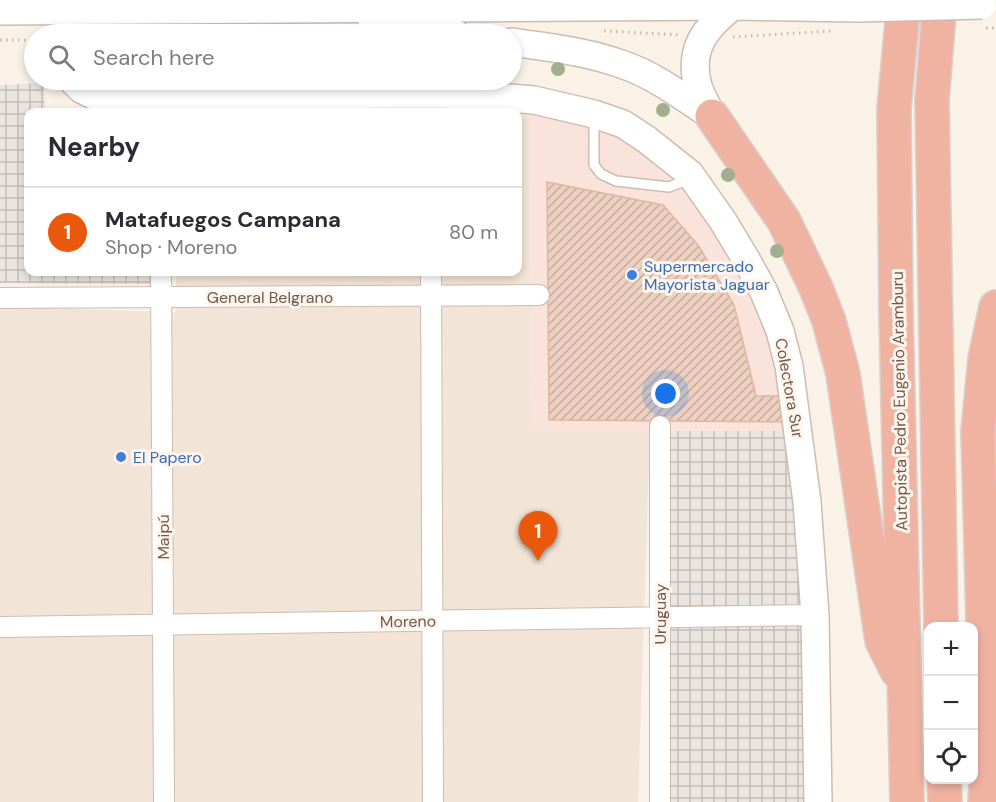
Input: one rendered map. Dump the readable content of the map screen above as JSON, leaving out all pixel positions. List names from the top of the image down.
{
  "streets": {
    "highway": ["Autopista Pedro Eugenio Aramburu"],
    "main road": ["Colectora Sur"],
    "street": [
      "General Belgrano",
      "Maipú",
      "Uruguay",
      "Moreno"
    ]
  },
  "crossings": [
    ["General Belgrano", "Maipú"],
    ["Colectora Sur", "Moreno"],
    ["Maipú", "Moreno"],
    ["Uruguay", "Moreno"]
  ],
  "places": ["Supermercado Mayorista Jaguar", "El Papero"],
  "page": {
    "search": "Search here",
    "heading": "Nearby",
    "list": [
      {
        "mark": "1",
        "name": "Matafuegos Campana",
        "note": "Shop · Moreno",
        "value": "80 m"
      }
    ],
    "pins": "1",
    "map_buttons": ["+", "−"]
  }
}
